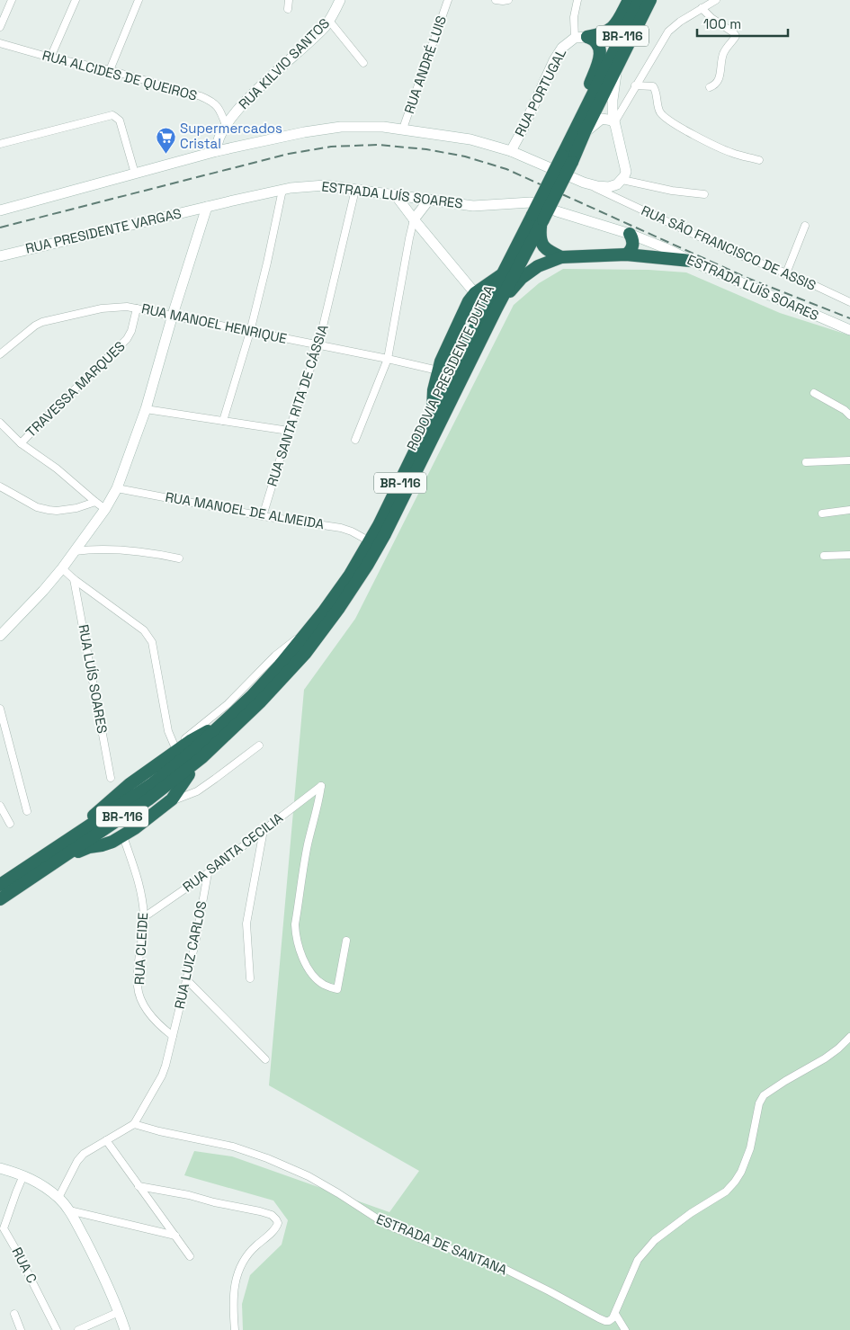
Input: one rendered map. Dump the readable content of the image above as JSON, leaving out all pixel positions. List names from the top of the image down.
{
  "streets": {
    "highway": ["BR-116", "RODOVIA PRESIDENTE DUTRA"],
    "main road": [
      "RUA KILVIO SANTOS",
      "RUA PORTUGAL",
      "ESTRADA LUÍS SOARES",
      "RUA PRESIDENTE VARGAS"
    ],
    "street": [
      "RUA ANDRÉ LUIS",
      "RUA ALCIDES DE QUEIROS",
      "RUA SÃO FRANCISCO DE ASSIS",
      "RUA MANOEL HENRIQUE",
      "TRAVESSA MARQUES",
      "RUA SANTA RITA DE CÁSSIA",
      "RUA MANOEL DE ALMEIDA",
      "RUA LUÍS SOARES",
      "RUA SANTA CECILIA",
      "RUA CLEIDE",
      "RUA LUIZ CARLOS",
      "ESTRADA DE SANTANA",
      "RUA C"
    ]
  },
  "crossings": [
    ["RUA KILVIO SANTOS", "RUA ALCIDES DE QUEIROS"],
    ["ESTRADA LUÍS SOARES", "RUA PRESIDENTE VARGAS"],
    ["ESTRADA LUÍS SOARES", "RUA SANTA RITA DE CÁSSIA"],
    ["RUA MANOEL HENRIQUE", "TRAVESSA MARQUES"],
    ["RUA MANOEL HENRIQUE", "RUA SANTA RITA DE CÁSSIA"],
    ["RODOVIA PRESIDENTE DUTRA", "RUA MANOEL DE ALMEIDA"],
    ["RUA SANTA RITA DE CÁSSIA", "RUA MANOEL DE ALMEIDA"],
    ["RUA SANTA CECILIA", "RUA CLEIDE"],
    ["RUA SANTA CECILIA", "RUA LUIZ CARLOS"],
    ["RUA CLEIDE", "RUA LUIZ CARLOS"]
  ],
  "places": {
    "supermarket": ["Supermercados Cristal"]
  },
  "scale_bar": "100 m"
}
